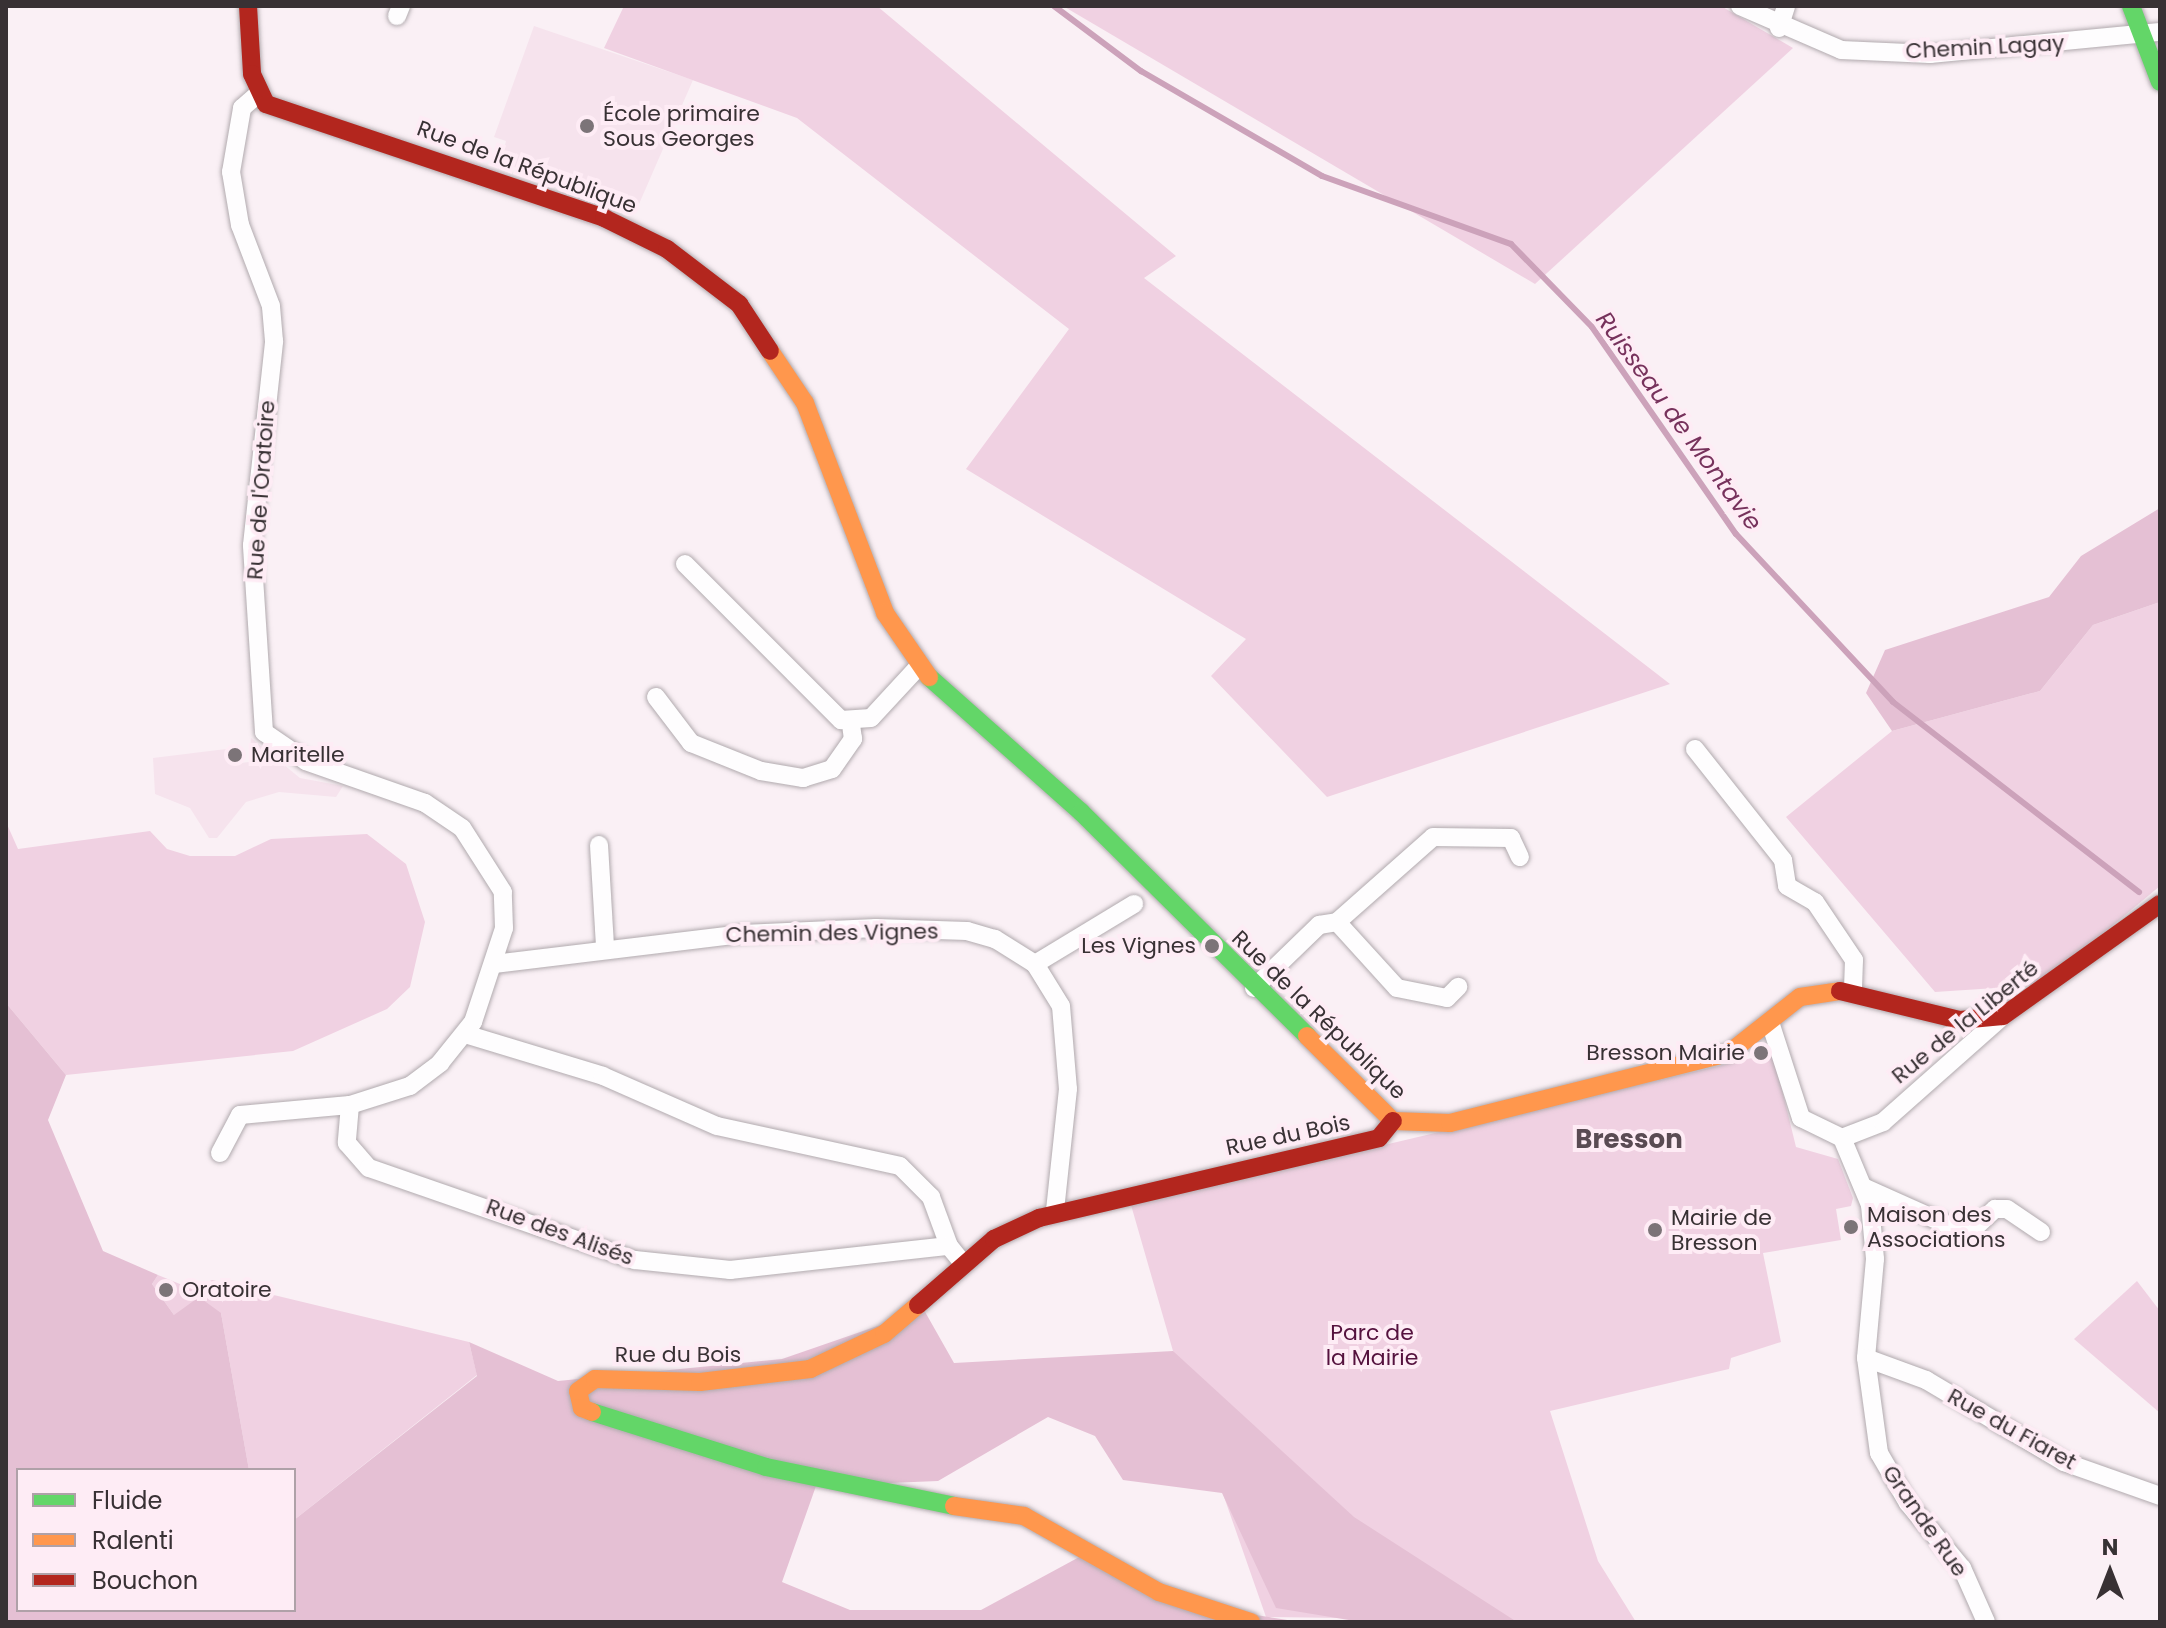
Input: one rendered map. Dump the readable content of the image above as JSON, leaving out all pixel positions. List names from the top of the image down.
{
  "streets": {
    "street": [
      "Chemin Lagay",
      "Rue de la République",
      "Rue de l'Oratoire",
      "Chemin des Vignes",
      "Rue de la Liberté",
      "Rue du Bois",
      "Rue des Alisés",
      "Rue du Fiaret",
      "Grande Rue"
    ]
  },
  "crossings": [
    ["Rue de la République", "Rue de l'Oratoire"],
    ["Rue de la République", "Rue de la Liberté"],
    ["Rue de la République", "Rue du Bois"],
    ["Rue de l'Oratoire", "Chemin des Vignes"],
    ["Rue de l'Oratoire", "Rue des Alisés"],
    ["Rue de la Liberté", "Grande Rue"],
    ["Rue du Fiaret", "Grande Rue"]
  ],
  "districts": ["Bresson"],
  "water": ["Ruisseau de Montavie"],
  "parks": ["Parc de la Mairie"],
  "places": [
    "École primaire Sous Georges",
    "Maritelle",
    "Les Vignes",
    "Bresson Mairie",
    "Maison des Associations",
    "Mairie de Bresson",
    "Oratoire"
  ],
  "legend": ["Fluide", "Ralenti", "Bouchon"],
  "north": "top"
}
